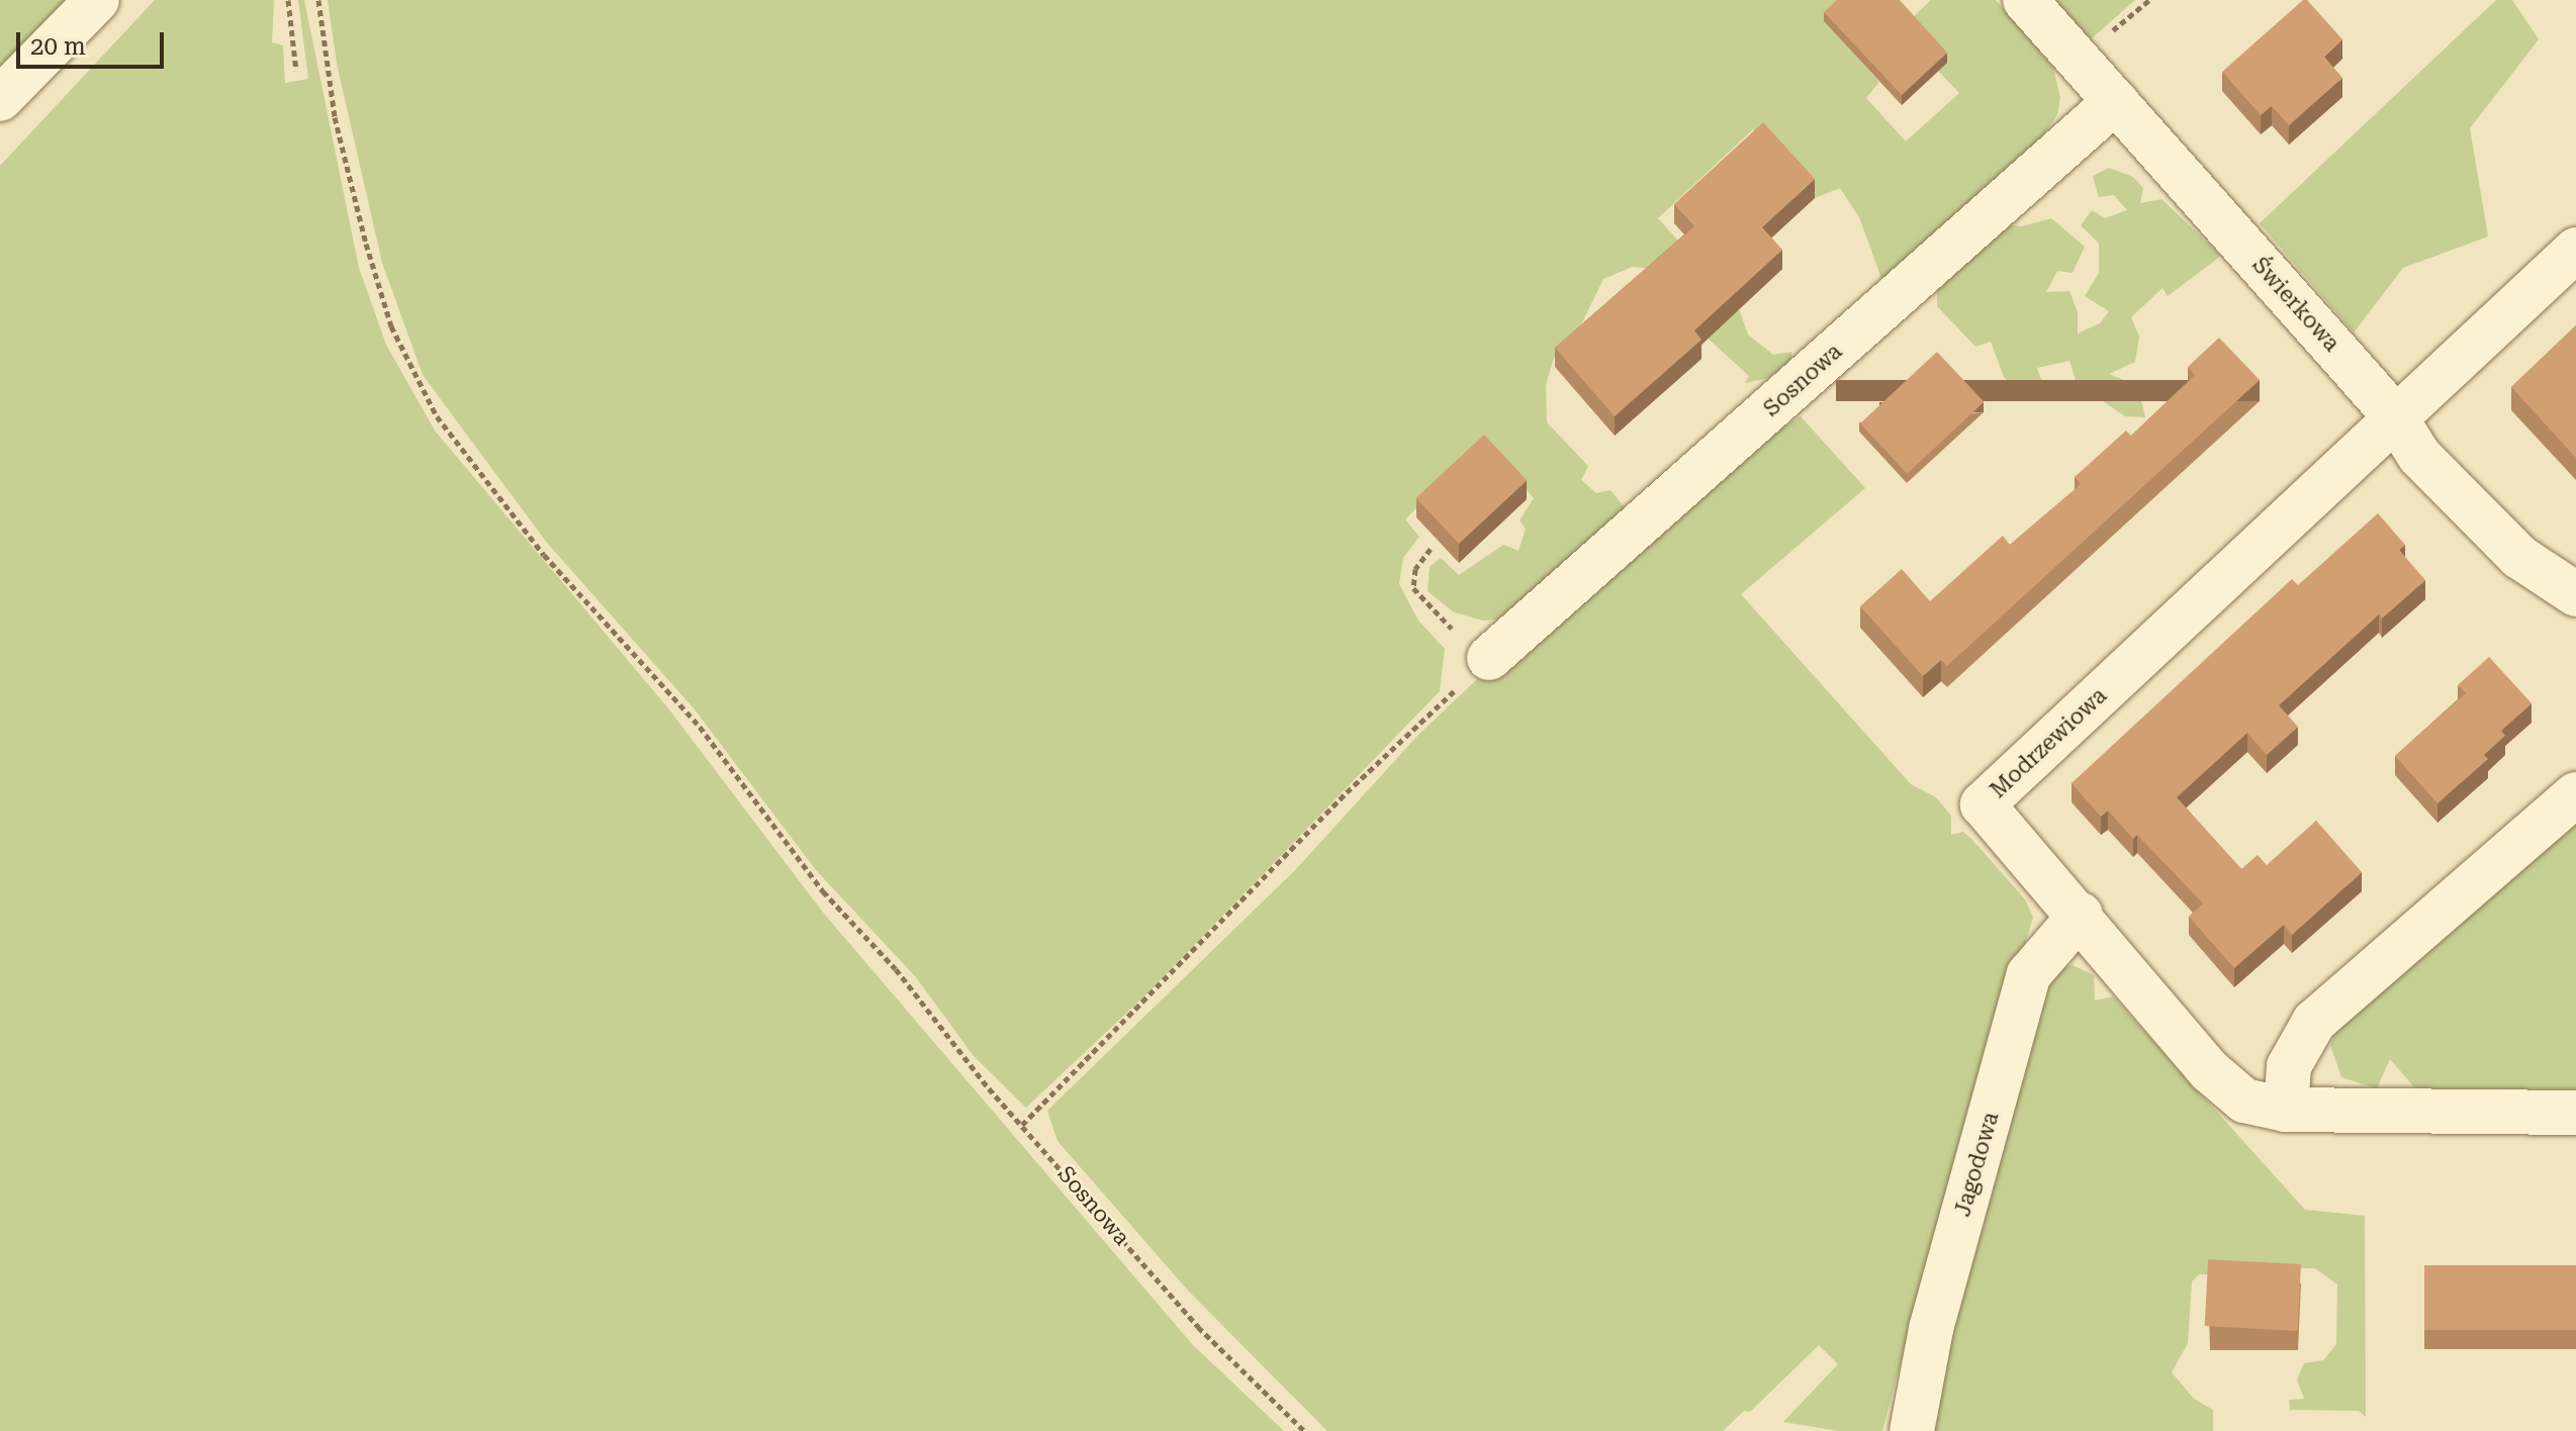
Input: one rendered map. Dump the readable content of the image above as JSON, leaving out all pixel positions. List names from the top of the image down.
{
  "streets": {
    "street": [
      "Świerkowa",
      "Sosnowa",
      "Modrzewiowa",
      "Jagodowa"
    ]
  },
  "crossings": [
    ["Świerkowa", "Sosnowa"],
    ["Świerkowa", "Modrzewiowa"],
    ["Modrzewiowa", "Jagodowa"]
  ],
  "scale_bar": "20 m"
}
